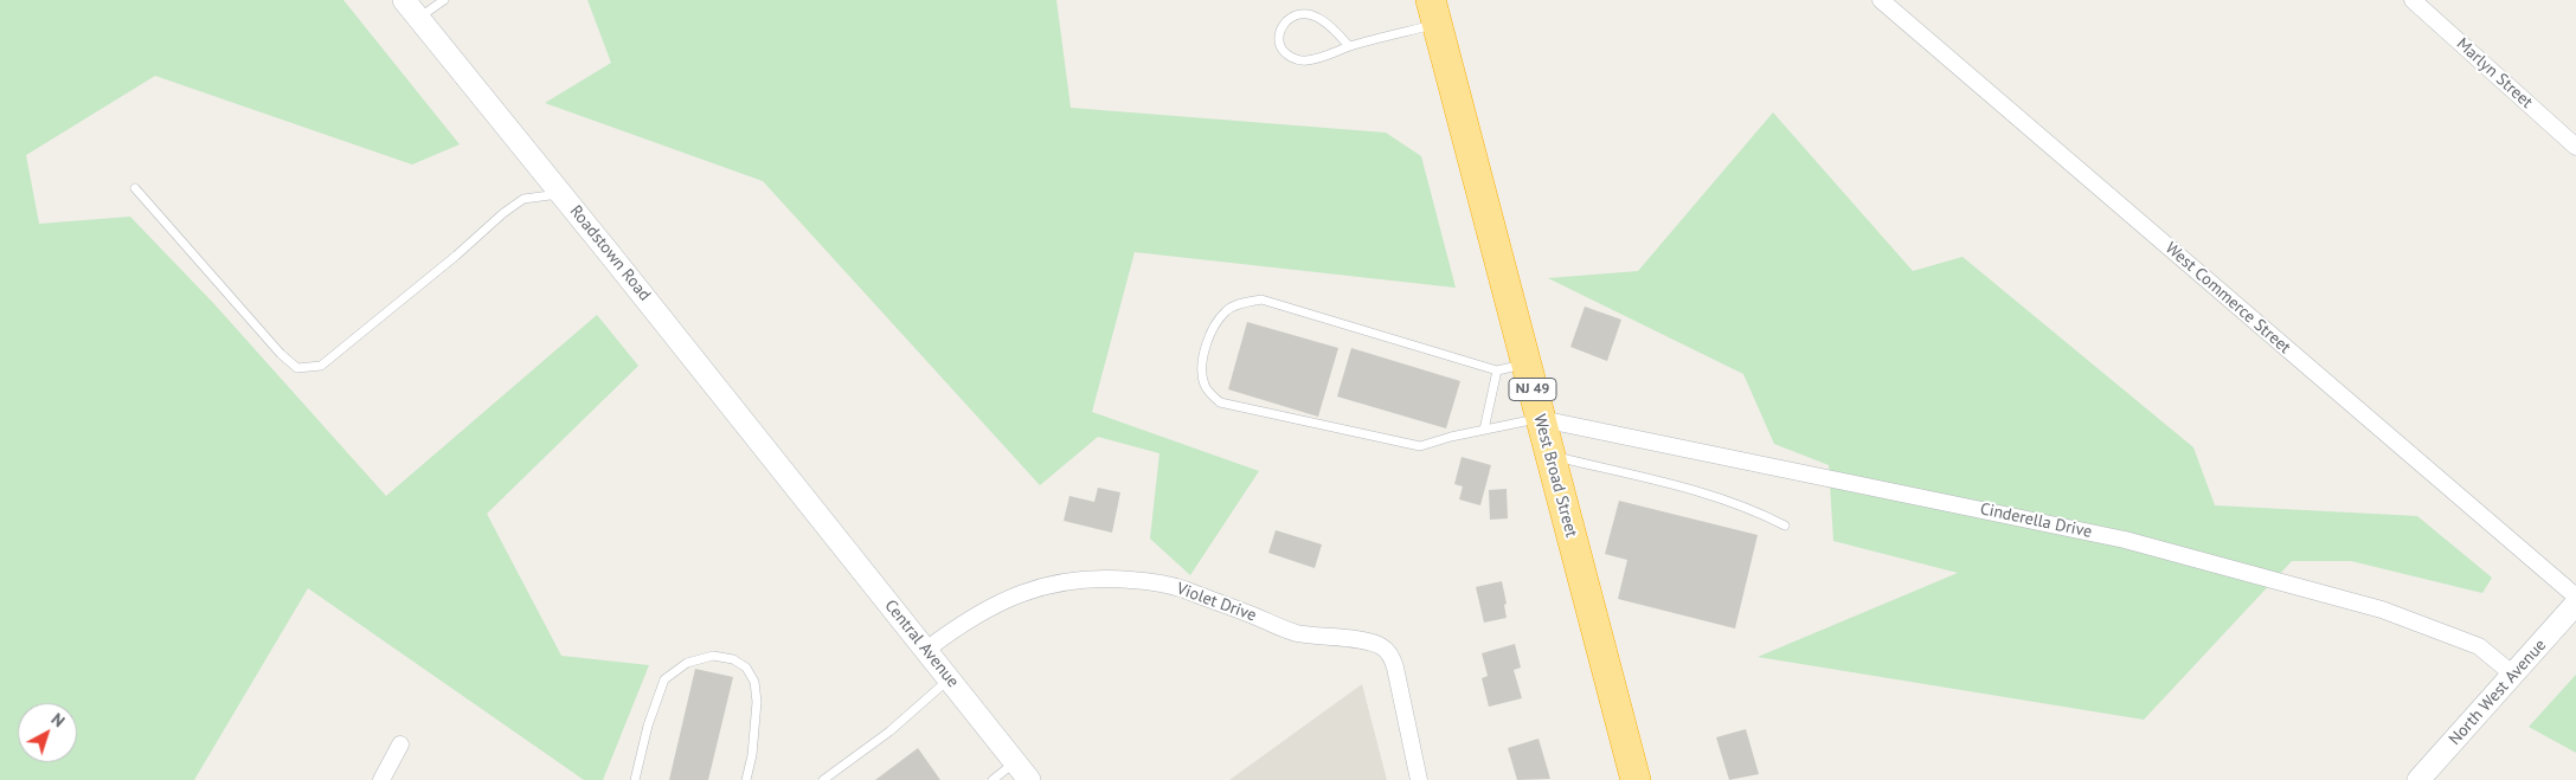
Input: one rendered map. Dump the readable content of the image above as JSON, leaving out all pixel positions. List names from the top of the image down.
{
  "streets": {
    "highway": ["NJ 49", "West Broad Street"],
    "main road": ["Roadstown Road", "Central Avenue", "North West Avenue"],
    "street": [
      "Marlyn Street",
      "West Commerce Street",
      "Cinderella Drive",
      "Violet Drive"
    ]
  },
  "crossings": [
    ["Roadstown Road", "Central Avenue"],
    ["West Broad Street", "Cinderella Drive"],
    ["Cinderella Drive", "North West Avenue"],
    ["Violet Drive", "Central Avenue"]
  ],
  "north": "top right"
}
